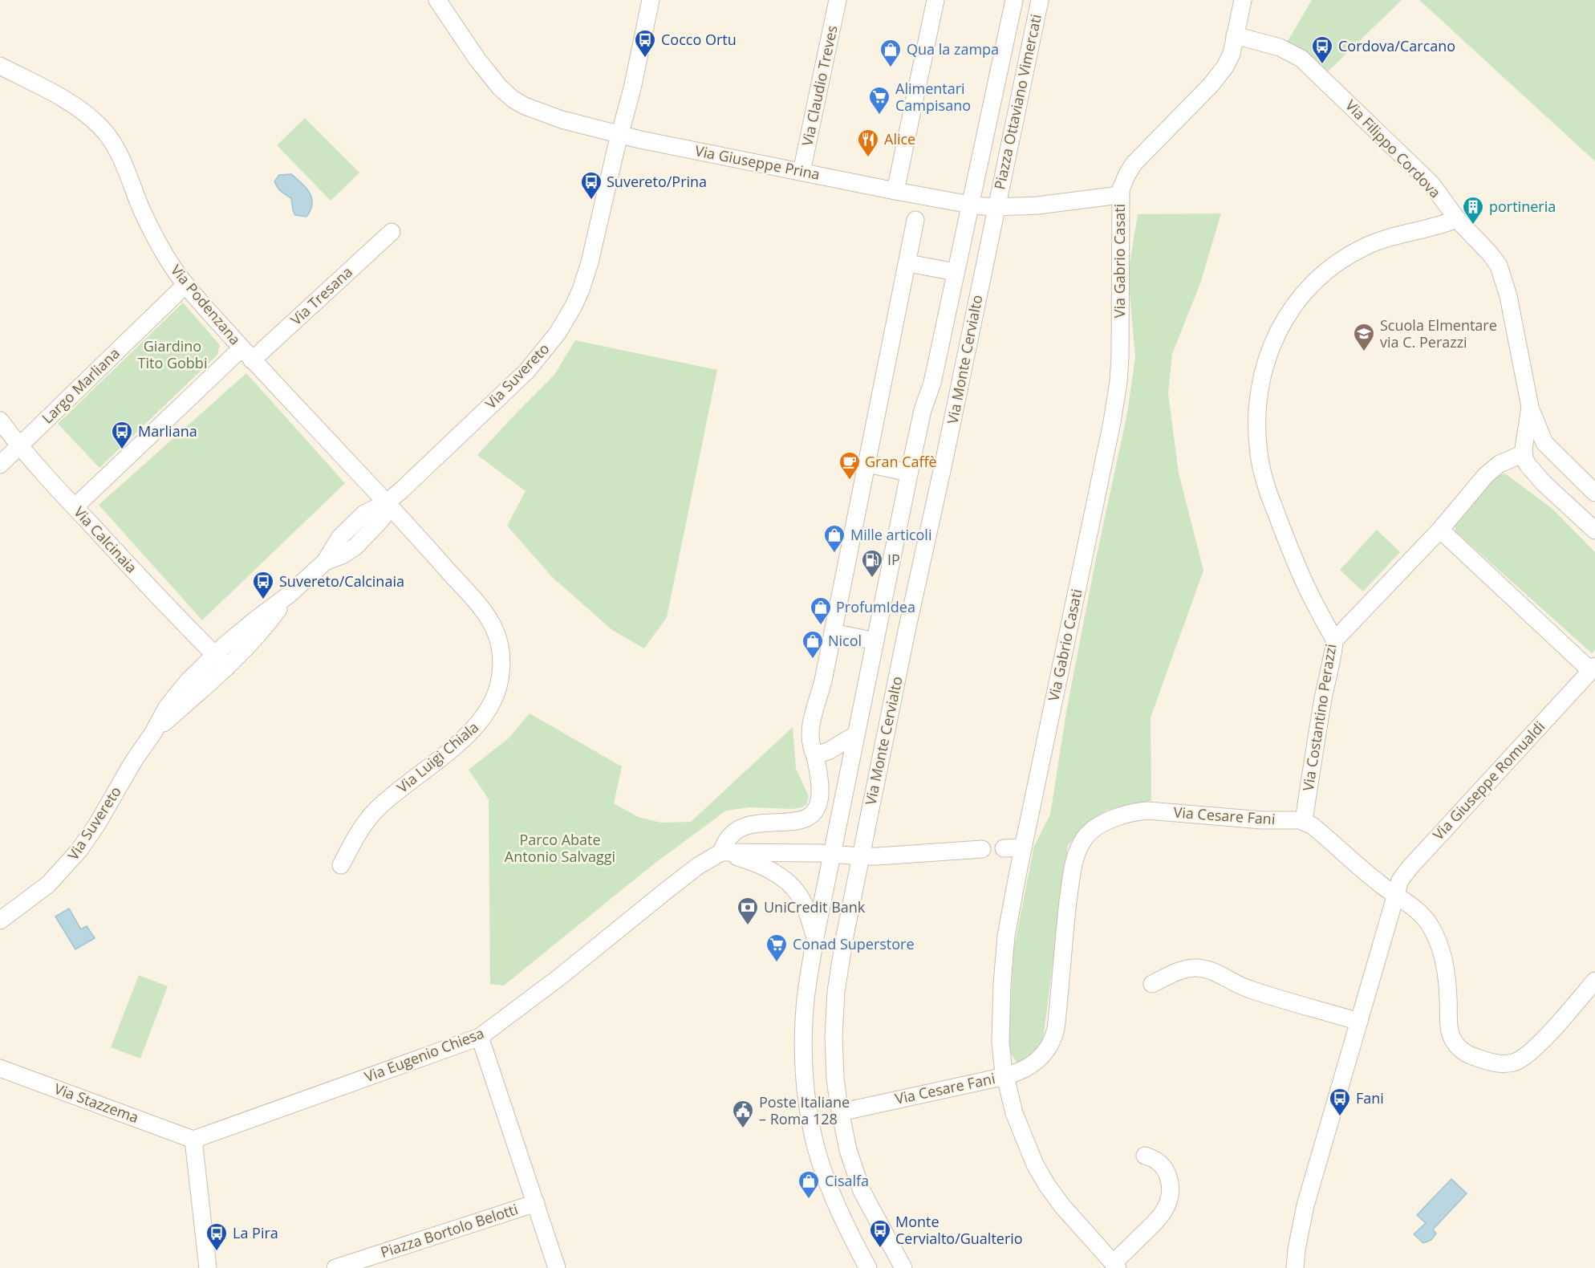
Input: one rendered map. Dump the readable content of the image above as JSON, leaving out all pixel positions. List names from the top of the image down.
{
  "streets": {
    "street": [
      "Via Claudio Treves",
      "Piazza Ottaviano Vimercati",
      "Via Filippo Cordova",
      "Via Giuseppe Prina",
      "Via Gabrio Casati",
      "Via Tresana",
      "Via Podenzana",
      "Via Monte Cervialto",
      "Via Suvereto",
      "Largo Marliana",
      "Via Calcinaia",
      "Via Costantino Perazzi",
      "Via Luigi Chiala",
      "Via Giuseppe Romualdi",
      "Via Cesare Fani",
      "Via Eugenio Chiesa",
      "Via Stazzema",
      "Piazza Bortolo Belotti"
    ]
  },
  "crossings": [
    ["Via Claudio Treves", "Via Giuseppe Prina"],
    ["Piazza Ottaviano Vimercati", "Via Giuseppe Prina"],
    ["Piazza Ottaviano Vimercati", "Via Monte Cervialto"],
    ["Via Filippo Cordova", "Via Gabrio Casati"],
    ["Via Filippo Cordova", "Via Costantino Perazzi"],
    ["Via Giuseppe Prina", "Via Suvereto"],
    ["Via Gabrio Casati", "Via Cesare Fani"],
    ["Via Tresana", "Via Podenzana"],
    ["Via Podenzana", "Via Suvereto"],
    ["Via Podenzana", "Largo Marliana"],
    ["Via Podenzana", "Via Luigi Chiala"],
    ["Via Monte Cervialto", "Via Cesare Fani"],
    ["Via Suvereto", "Via Calcinaia"],
    ["Via Suvereto", "Via Luigi Chiala"],
    ["Largo Marliana", "Via Calcinaia"],
    ["Via Costantino Perazzi", "Via Cesare Fani"],
    ["Via Eugenio Chiesa", "Via Stazzema"]
  ],
  "parks": ["Giardino Tito Gobbi", "Parco Abate Antonio Salvaggi"],
  "places": {
    "bus stop": [
      "Cocco Ortu",
      "Cordova/Carcano",
      "Suvereto/Prina",
      "Marliana",
      "Suvereto/Calcinaia",
      "Fani",
      "Monte Cervialto/Gualterio",
      "La Pira"
    ],
    "shop": [
      "Qua la zampa",
      "Mille articoli",
      "ProfumIdea",
      "Nicol",
      "Cisalfa"
    ],
    "supermarket": ["Alimentari Campisano", "Conad Superstore"],
    "restaurant": ["Alice"],
    "building": ["portineria"],
    "school or university": ["Scuola Elmentare via C. Perazzi"],
    "cafe": ["Gran Caffè"],
    "fuel station": ["IP"],
    "bank": ["UniCredit Bank"],
    "public building": ["Poste Italiane – Roma 128"]
  }
}
